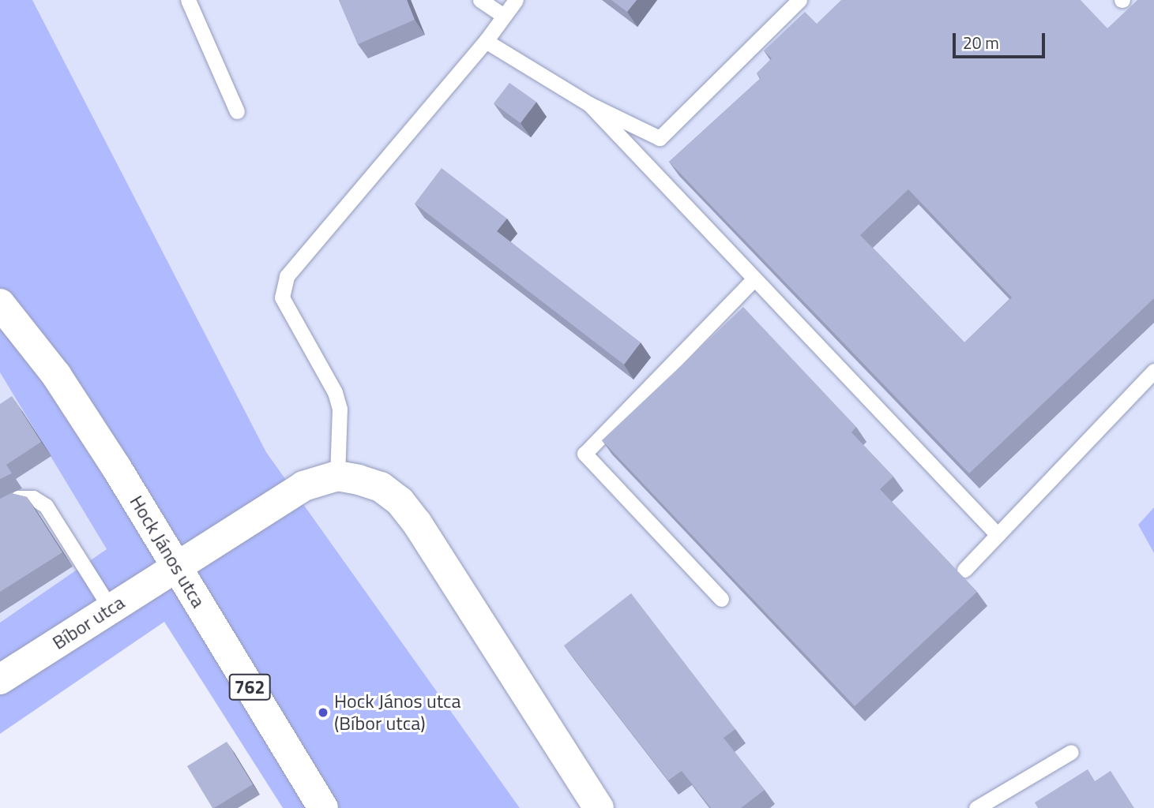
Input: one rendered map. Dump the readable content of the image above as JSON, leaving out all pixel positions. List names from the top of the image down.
{
  "streets": {
    "street": ["Hock János utca", "Bíbor utca", "762"]
  },
  "crossings": [
    ["Hock János utca", "Bíbor utca"]
  ],
  "places": ["Hock János utca (Bíbor utca)"],
  "scale_bar": "20 m"
}
